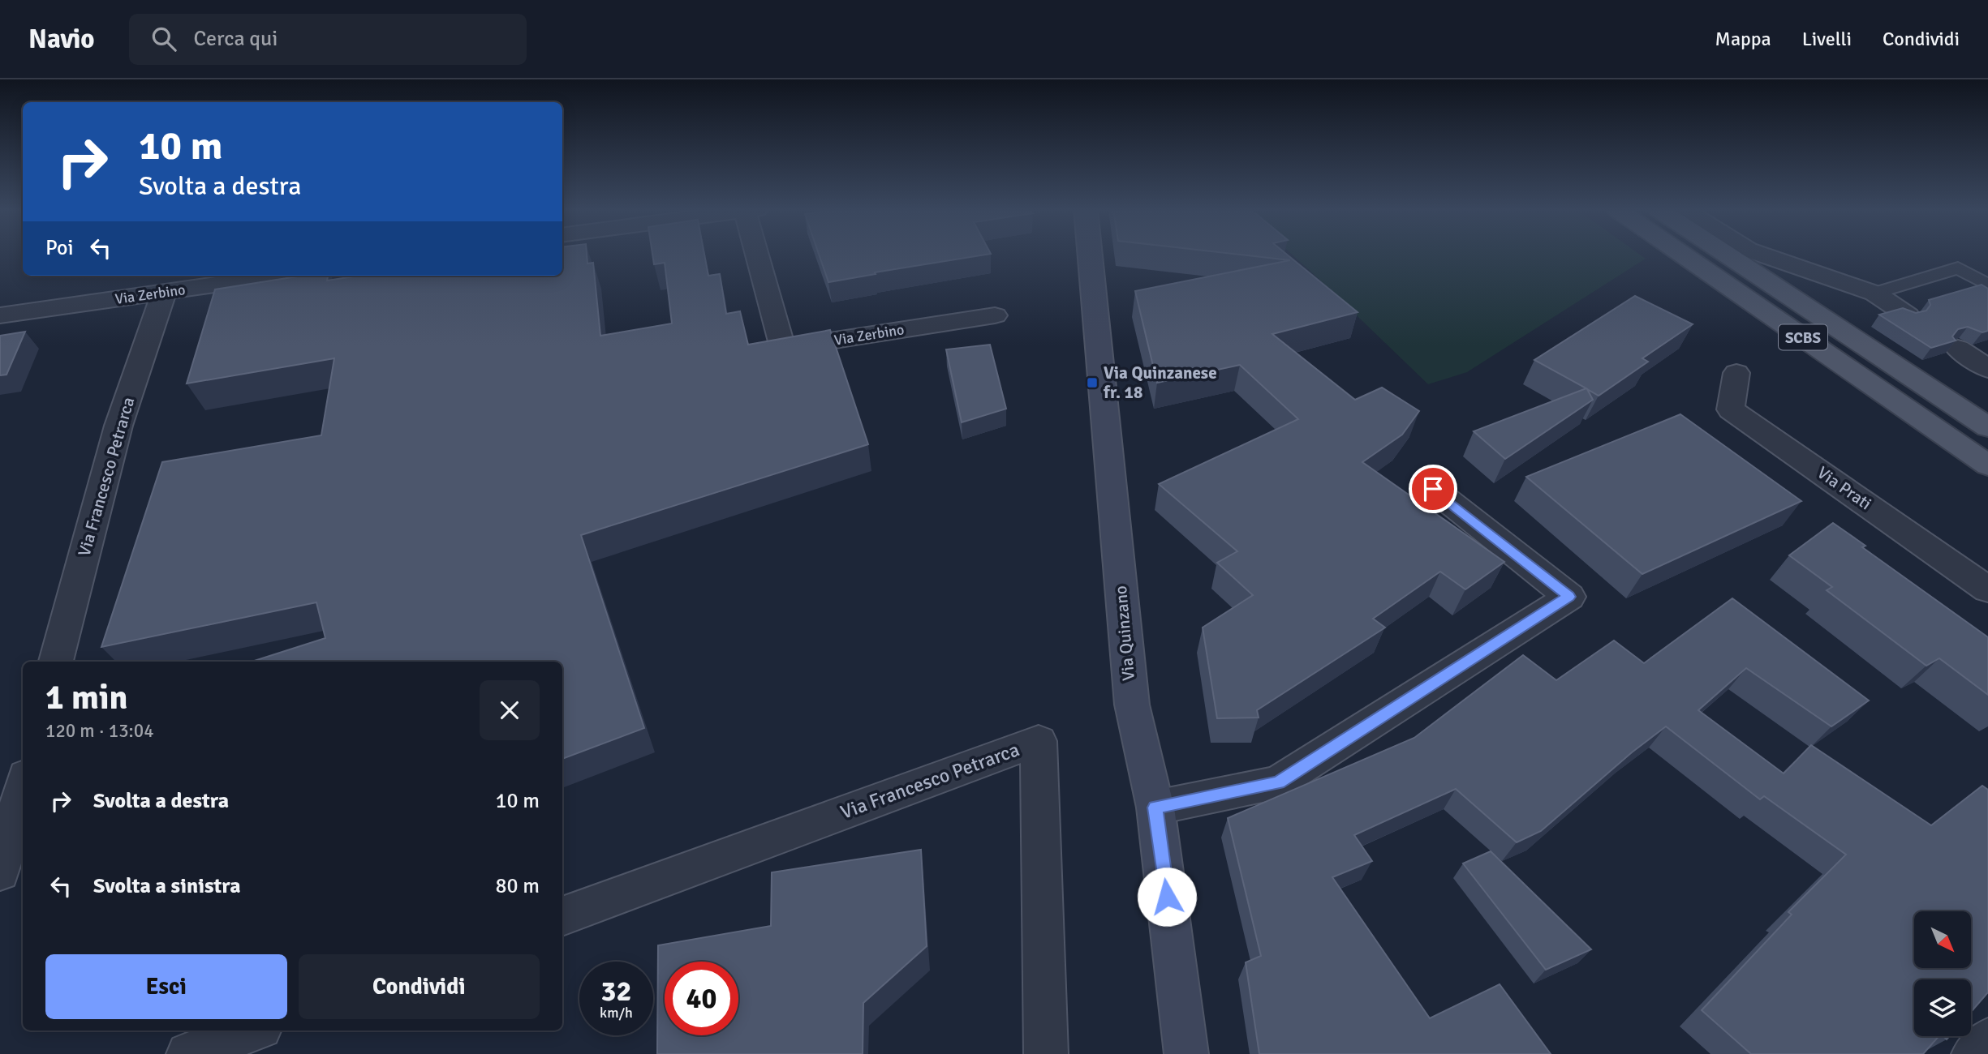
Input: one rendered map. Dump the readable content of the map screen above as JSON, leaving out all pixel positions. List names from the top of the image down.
{
  "streets": {
    "main road": ["SCBS"],
    "street": [
      "Via Zerbino",
      "Via Francesco Petrarca",
      "Via Prati",
      "Via Quinzano"
    ]
  },
  "crossings": [
    ["Via Zerbino", "Via Francesco Petrarca"]
  ],
  "places": {
    "transit": ["Via Quinzanese fr. 18"]
  },
  "north": "bottom right",
  "page": {
    "header": "Navio",
    "search": "Cerca qui",
    "nav": ["Mappa", "Livelli", "Condividi"],
    "turn": ["10 m", "Svolta a destra"],
    "then": "Poi",
    "heading": ["1 min", "120 m · 13:04"],
    "list": [
      {
        "name": "Svolta a destra",
        "value": "10 m"
      },
      {
        "name": "Svolta a sinistra",
        "value": "80 m"
      }
    ],
    "buttons": ["Esci", "Condividi"],
    "speed": "32 km/h",
    "limit": "40"
  }
}
